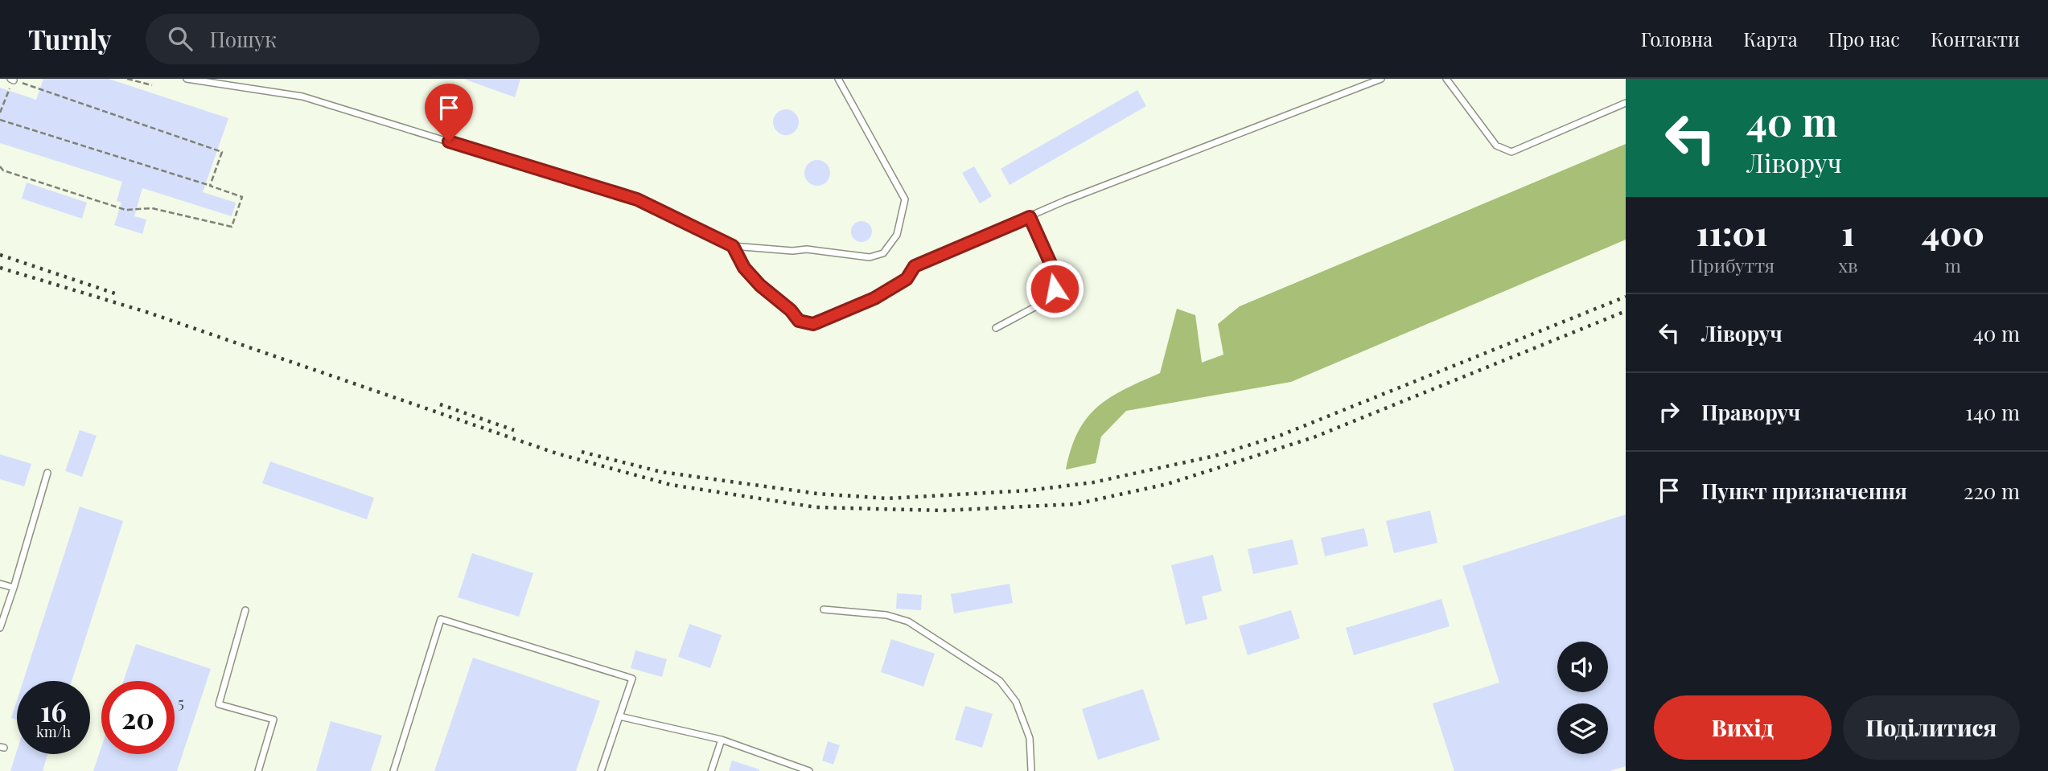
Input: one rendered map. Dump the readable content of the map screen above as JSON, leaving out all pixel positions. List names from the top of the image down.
{
  "house_numbers": ["5"],
  "page": {
    "header": "Turnly",
    "search": "Пошук",
    "nav": [
      "Головна",
      "Карта",
      "Про нас",
      "Контакти"
    ],
    "turn": ["40 m", "Ліворуч"],
    "eta": [
      "11:01",
      "Прибуття",
      "1",
      "хв",
      "400",
      "m"
    ],
    "list": [
      {
        "name": "Ліворуч",
        "value": "40 m"
      },
      {
        "name": "Праворуч",
        "value": "140 m"
      },
      {
        "name": "Пункт призначення",
        "value": "220 m"
      }
    ],
    "speed": "16 km/h",
    "limit": "20",
    "buttons": ["Вихід", "Поділитися"]
  }
}
